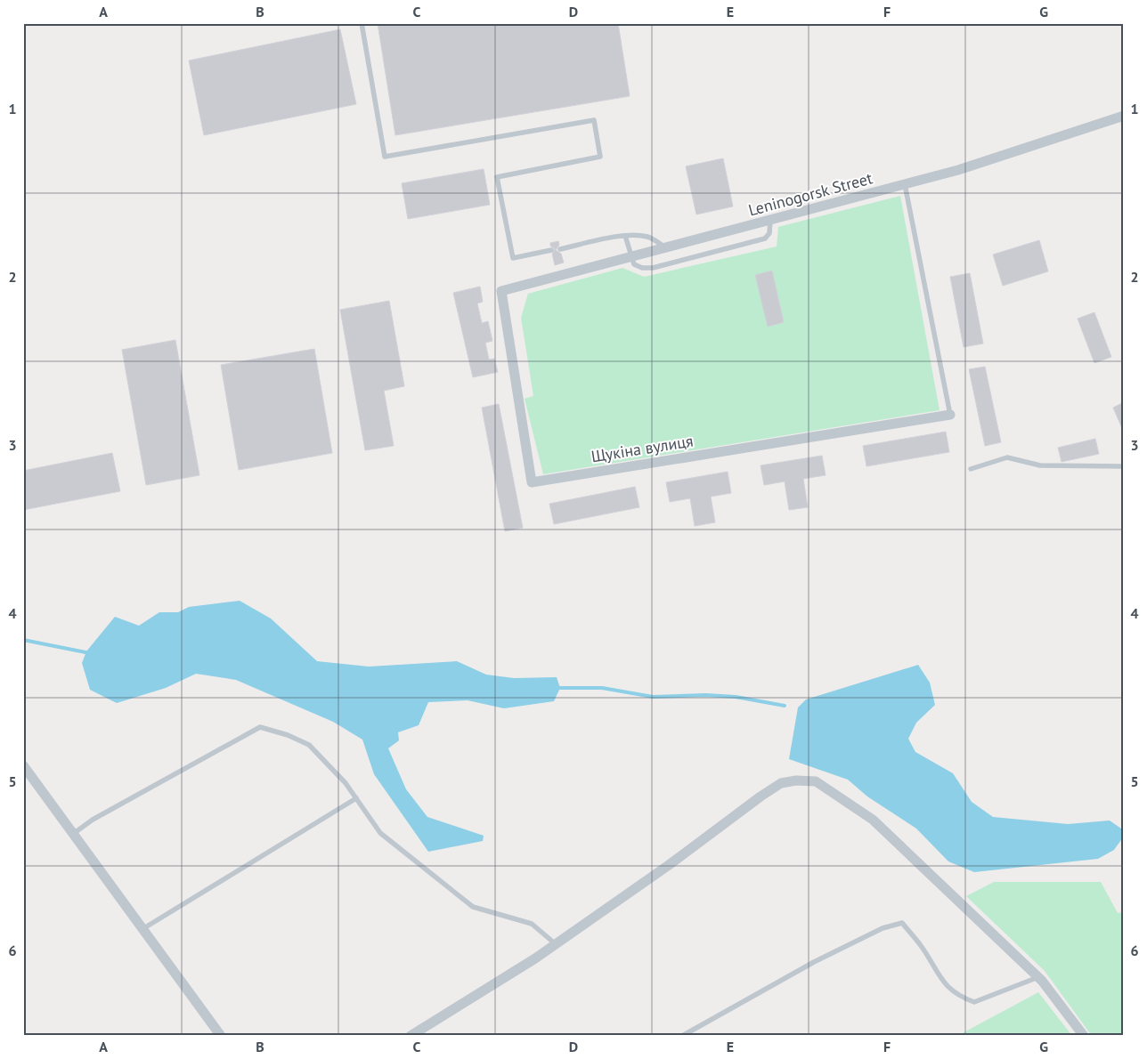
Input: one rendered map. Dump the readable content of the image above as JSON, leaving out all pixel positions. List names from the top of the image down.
{
  "streets": {
    "street": ["Leninogorsk Street", "Щукіна вулиця"]
  },
  "crossings": [
    ["Leninogorsk Street", "Щукіна вулиця"]
  ],
  "grid": {
    "columns": [
      "A",
      "B",
      "C",
      "D",
      "E",
      "F",
      "G"
    ],
    "rows": [
      "1",
      "2",
      "3",
      "4",
      "5",
      "6"
    ]
  }
}
